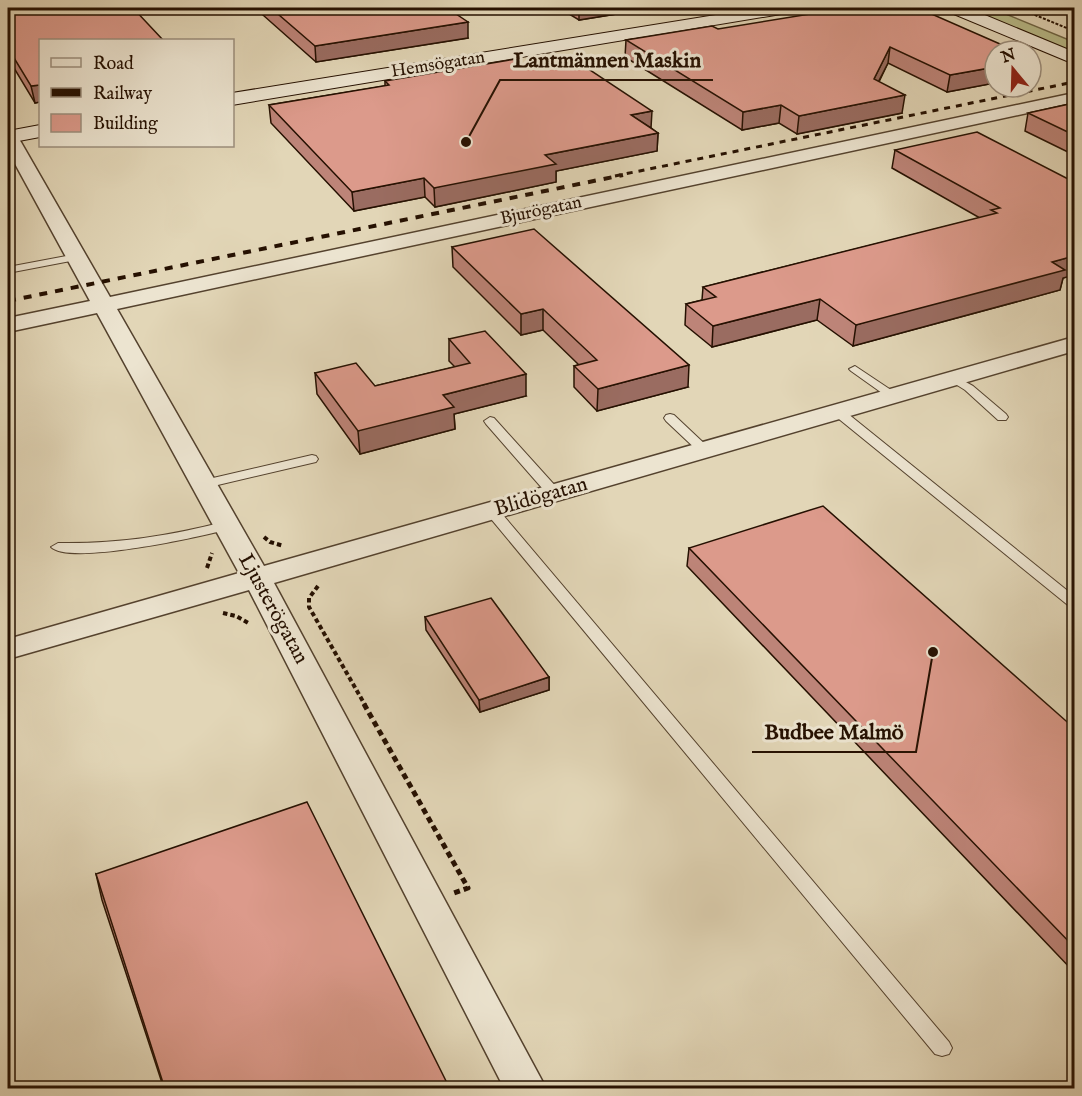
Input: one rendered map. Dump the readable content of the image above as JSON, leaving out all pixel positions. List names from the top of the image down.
{
  "streets": {
    "street": [
      "Hemsögatan",
      "Bjurögatan",
      "Blidögatan",
      "Ljusterögatan"
    ]
  },
  "crossings": [
    ["Bjurögatan", "Ljusterögatan"],
    ["Blidögatan", "Ljusterögatan"]
  ],
  "places": ["Lantmännen Maskin", "Budbee Malmö"],
  "legend": ["Road", "Railway", "Building"],
  "north": "top"
}
